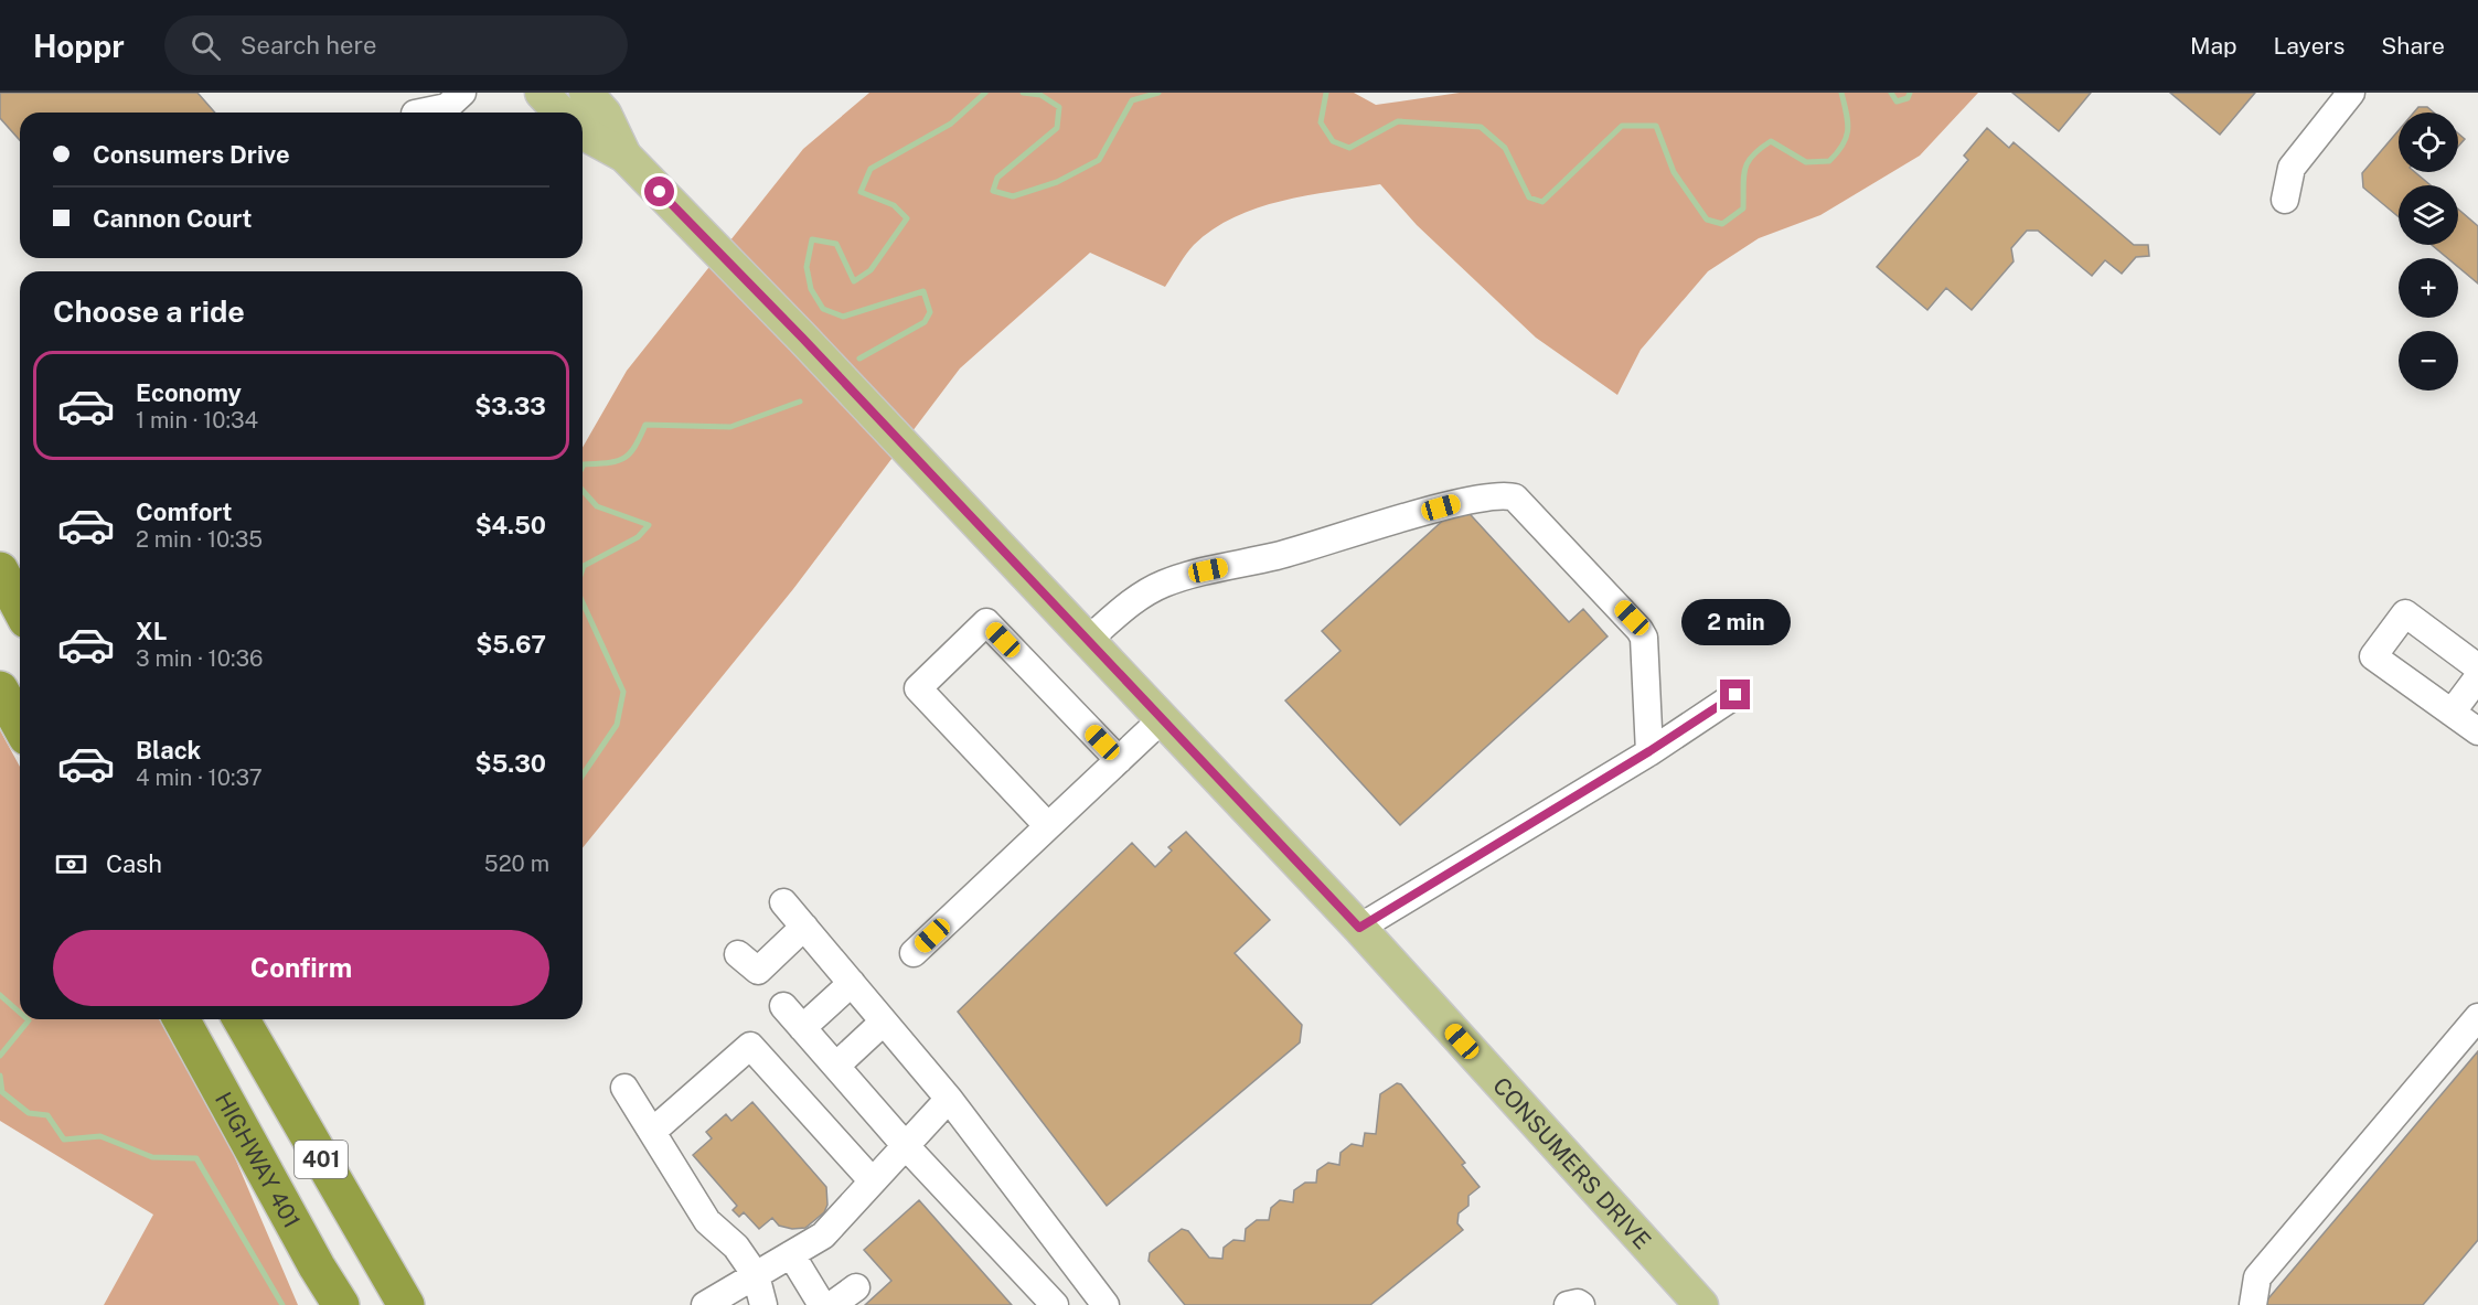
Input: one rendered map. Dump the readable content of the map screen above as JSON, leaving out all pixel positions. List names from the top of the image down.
{
  "streets": {
    "highway": ["HIGHWAY 401", "401"],
    "main road": ["CONSUMERS DRIVE"]
  },
  "page": {
    "header": "Hoppr",
    "search": "Search here",
    "nav": ["Map", "Layers", "Share"],
    "map_buttons": ["+", "−"],
    "banner": ["Consumers Drive", "Cannon Court"],
    "heading": "Choose a ride",
    "list": [
      {
        "name": "Economy",
        "note": "1 min · 10:34",
        "value": "$3.33"
      },
      {
        "name": "Comfort",
        "note": "2 min · 10:35",
        "value": "$4.50"
      },
      {
        "name": "XL",
        "note": "3 min · 10:36",
        "value": "$5.67"
      },
      {
        "name": "Black",
        "note": "4 min · 10:37",
        "value": "$5.30"
      }
    ],
    "bubble": "2 min",
    "pay": ["Cash", "520 m"],
    "buttons": "Confirm"
  }
}
